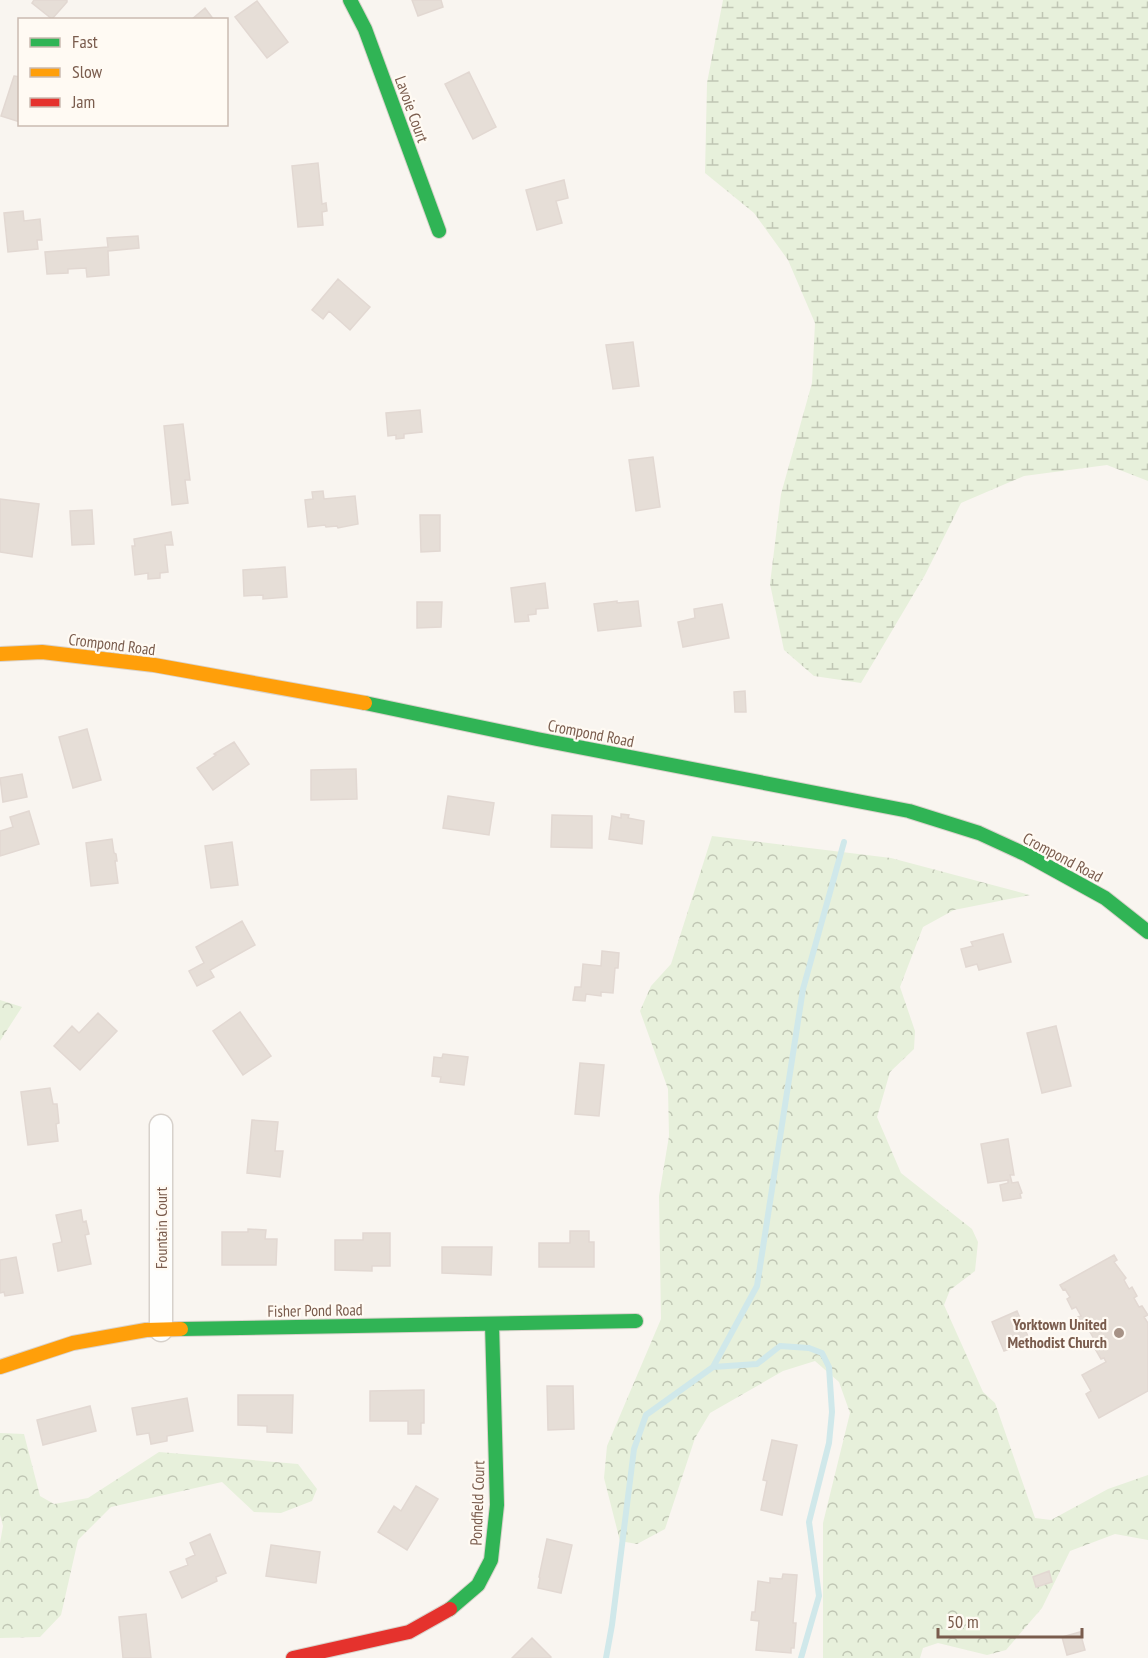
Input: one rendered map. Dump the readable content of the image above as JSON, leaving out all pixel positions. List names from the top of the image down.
{
  "streets": {
    "main road": [
      "Lavoie Court",
      "Crompond Road",
      "Fisher Pond Road",
      "Pondfield Court"
    ],
    "street": ["Fountain Court"]
  },
  "crossings": [
    ["Fountain Court", "Fisher Pond Road"],
    ["Fisher Pond Road", "Pondfield Court"]
  ],
  "places": ["Yorktown United Methodist Church"],
  "legend": ["Fast", "Slow", "Jam"],
  "scale_bar": "50 m"
}
